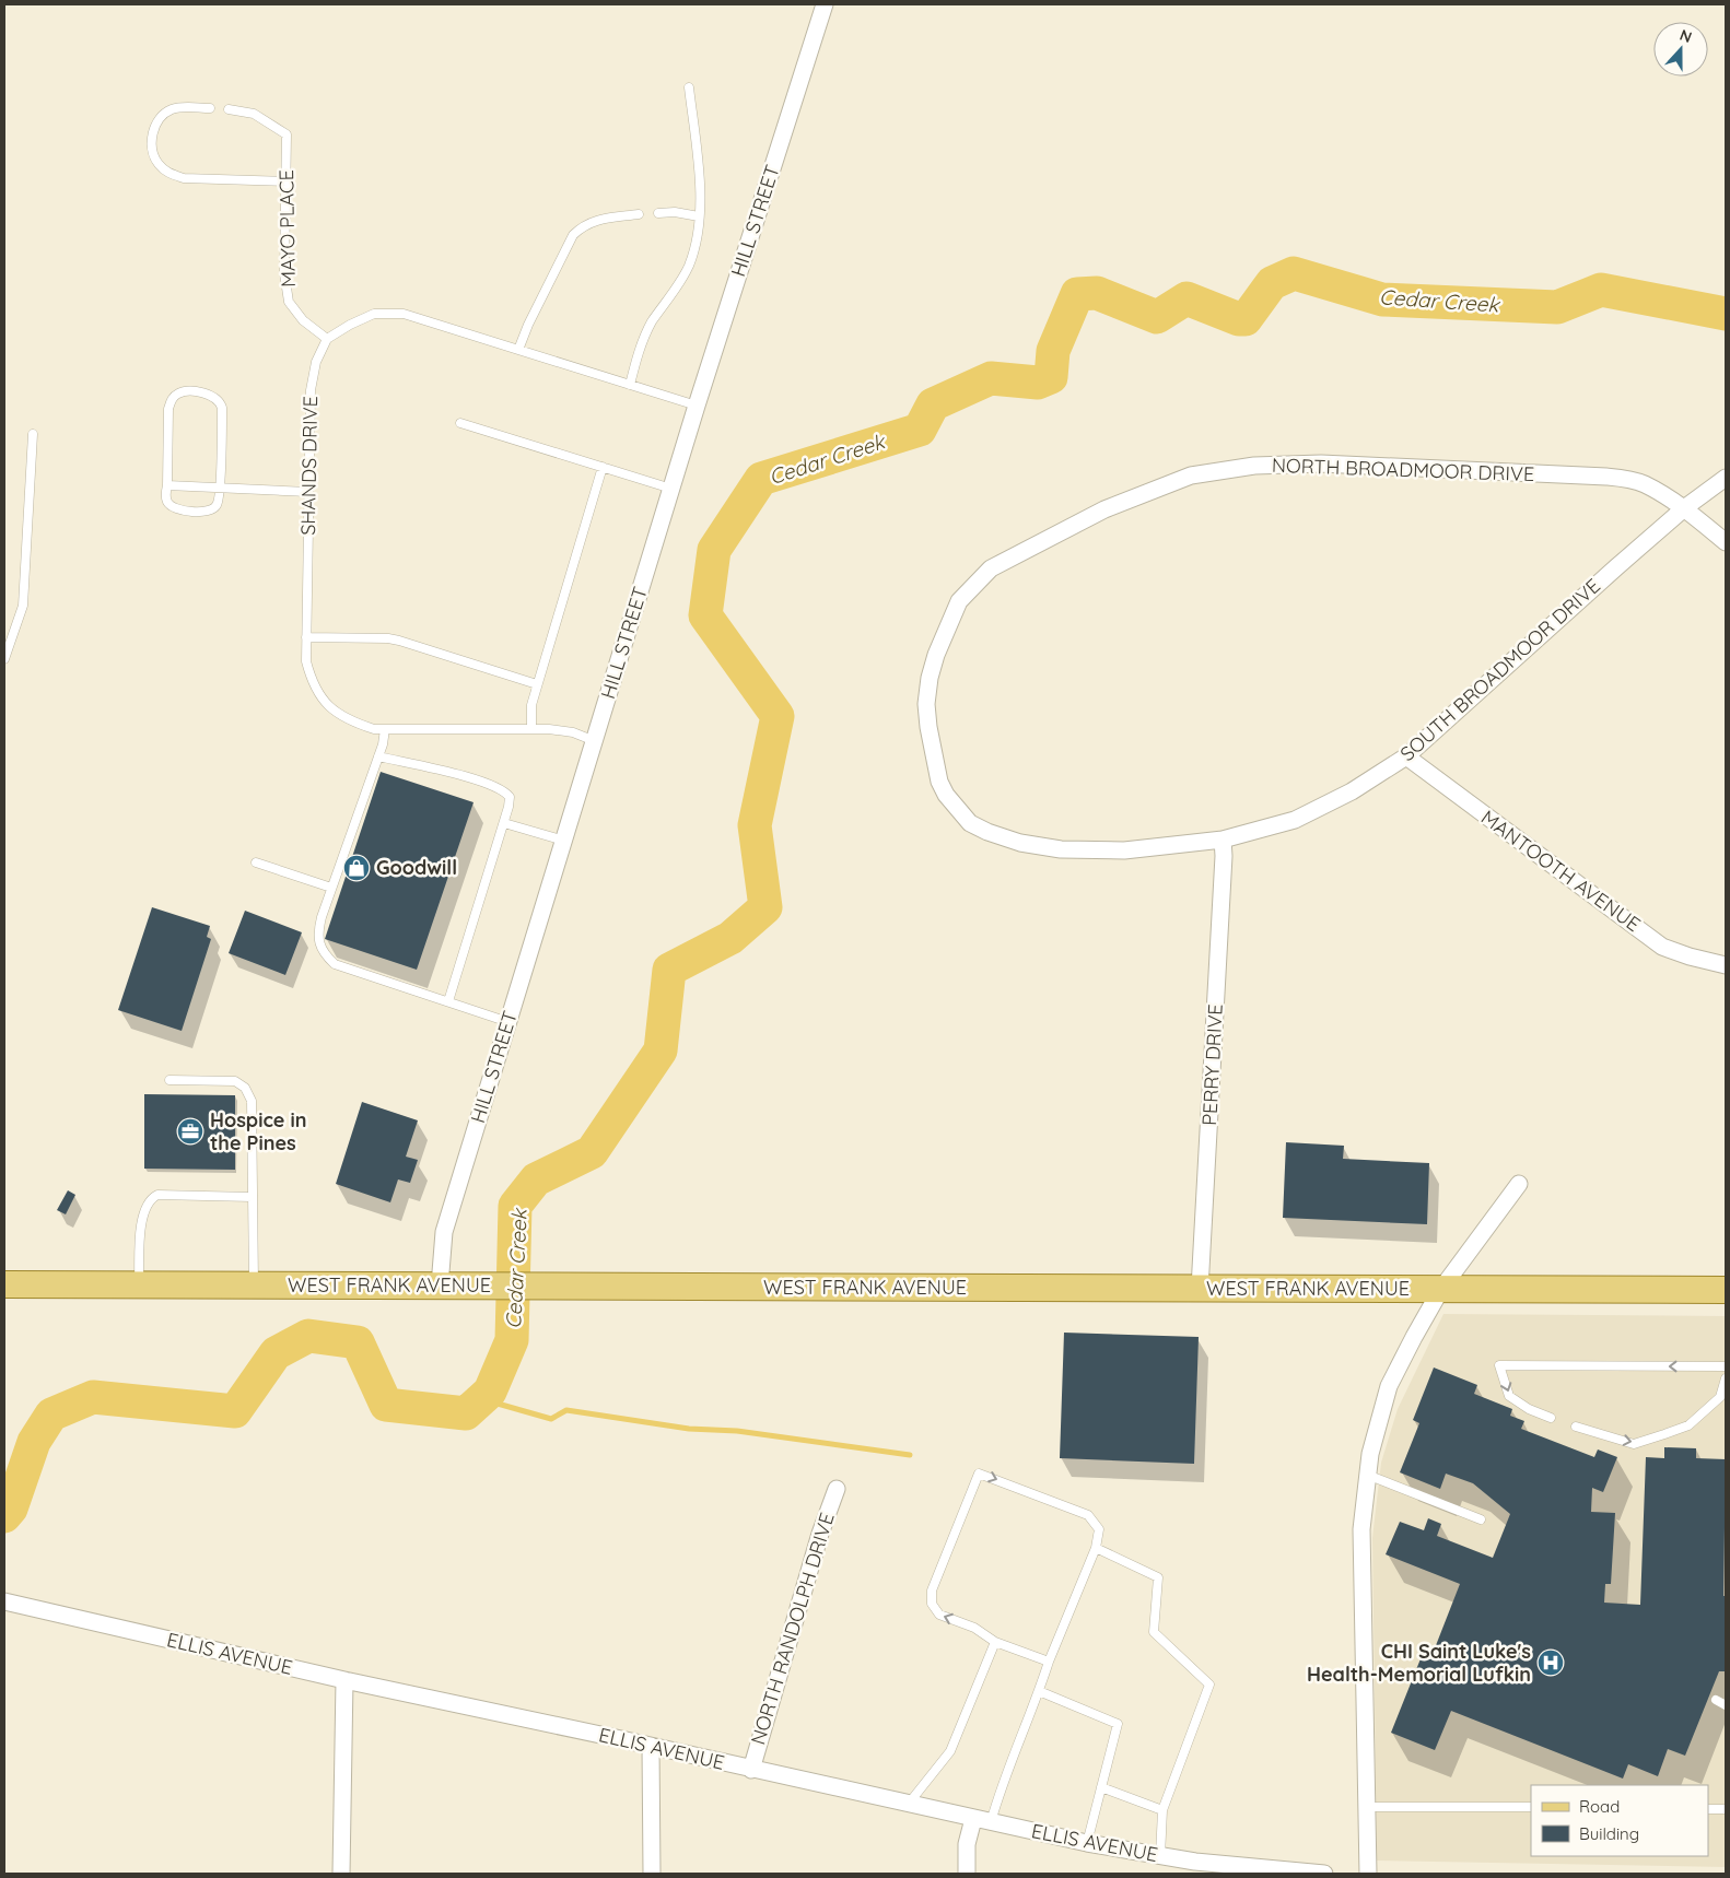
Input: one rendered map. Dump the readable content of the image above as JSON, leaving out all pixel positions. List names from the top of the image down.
{
  "streets": {
    "main road": ["WEST FRANK AVENUE"],
    "street": [
      "HILL STREET",
      "NORTH BROADMOOR DRIVE",
      "SOUTH BROADMOOR DRIVE",
      "MANTOOTH AVENUE",
      "PERRY DRIVE",
      "NORTH RANDOLPH DRIVE",
      "ELLIS AVENUE"
    ],
    "lane": ["MAYO PLACE", "SHANDS DRIVE"]
  },
  "crossings": [
    ["HILL STREET", "SHANDS DRIVE"],
    ["HILL STREET", "WEST FRANK AVENUE"],
    ["MAYO PLACE", "SHANDS DRIVE"],
    ["NORTH BROADMOOR DRIVE", "SOUTH BROADMOOR DRIVE"],
    ["NORTH BROADMOOR DRIVE", "PERRY DRIVE"],
    ["SOUTH BROADMOOR DRIVE", "MANTOOTH AVENUE"],
    ["SOUTH BROADMOOR DRIVE", "PERRY DRIVE"],
    ["PERRY DRIVE", "WEST FRANK AVENUE"],
    ["NORTH RANDOLPH DRIVE", "ELLIS AVENUE"]
  ],
  "water": ["Cedar Creek"],
  "places": {
    "shop": ["Goodwill"],
    "office": ["Hospice in the Pines"],
    "hospital": ["CHI Saint Luke's Health-Memorial Lufkin"]
  },
  "legend": ["Road", "Building"],
  "north": "top"
}
